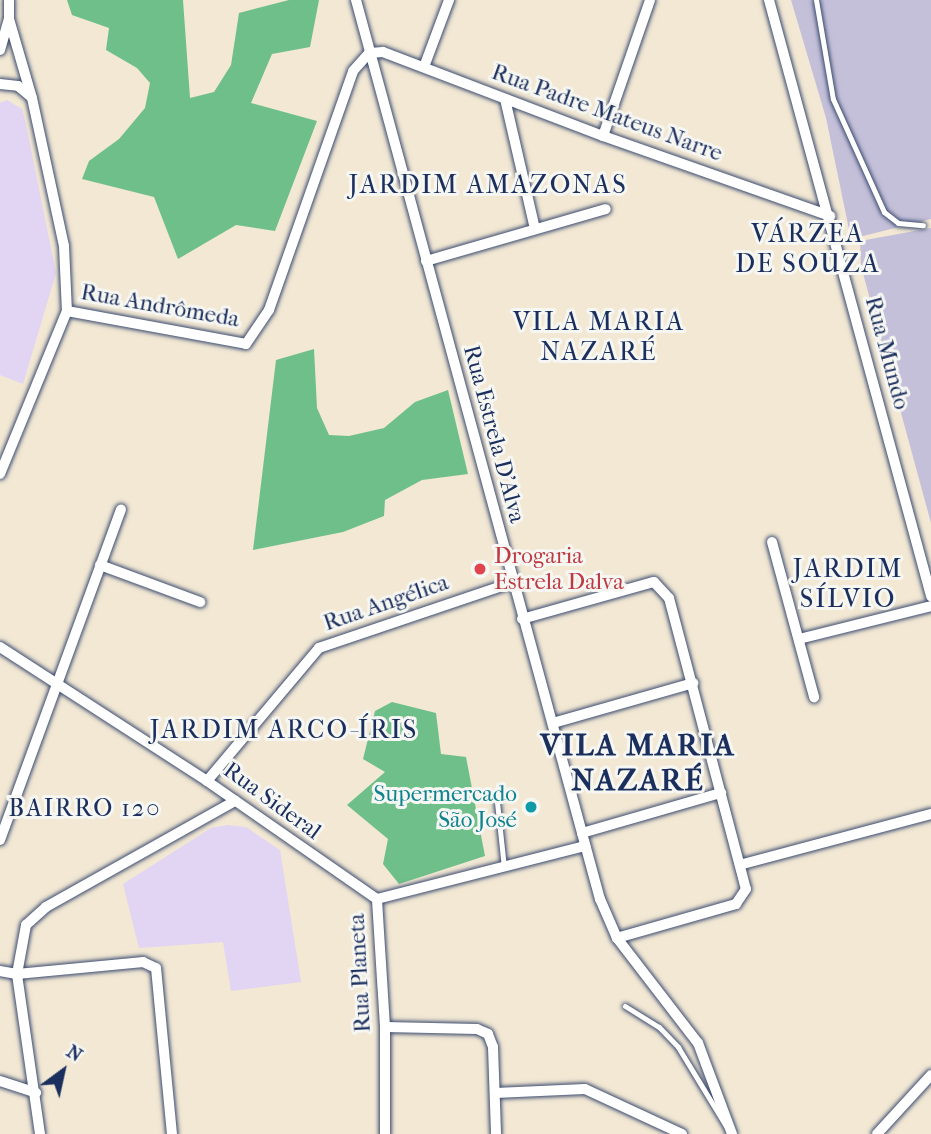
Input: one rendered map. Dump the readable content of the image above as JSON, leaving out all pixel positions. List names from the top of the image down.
{
  "streets": {
    "street": [
      "Rua Padre Mateus Narre",
      "Rua Andrômeda",
      "Rua Mundo",
      "Rua Estrela D'Alva",
      "Rua Angélica",
      "Rua Sideral",
      "Rua Planeta"
    ]
  },
  "crossings": [
    ["Rua Padre Mateus Narre", "Rua Andrômeda"],
    ["Rua Padre Mateus Narre", "Rua Mundo"],
    ["Rua Padre Mateus Narre", "Rua Estrela D'Alva"],
    ["Rua Andrômeda", "Rua Estrela D'Alva"],
    ["Rua Estrela D'Alva", "Rua Angélica"],
    ["Rua Estrela D'Alva", "Rua Planeta"],
    ["Rua Angélica", "Rua Sideral"],
    ["Rua Sideral", "Rua Planeta"]
  ],
  "districts": [
    "JARDIM AMAZONAS",
    "VÁRZEA DE SOUZA",
    "VILA MARIA NAZARÉ",
    "JARDIM SÍLVIO",
    "JARDIM ARCO-ÍRIS",
    "VILA MARIA NAZARÉ",
    "BAIRRO 120"
  ],
  "places": ["Drogaria Estrela Dalva", "Supermercado São José"],
  "north": "top right"
}
